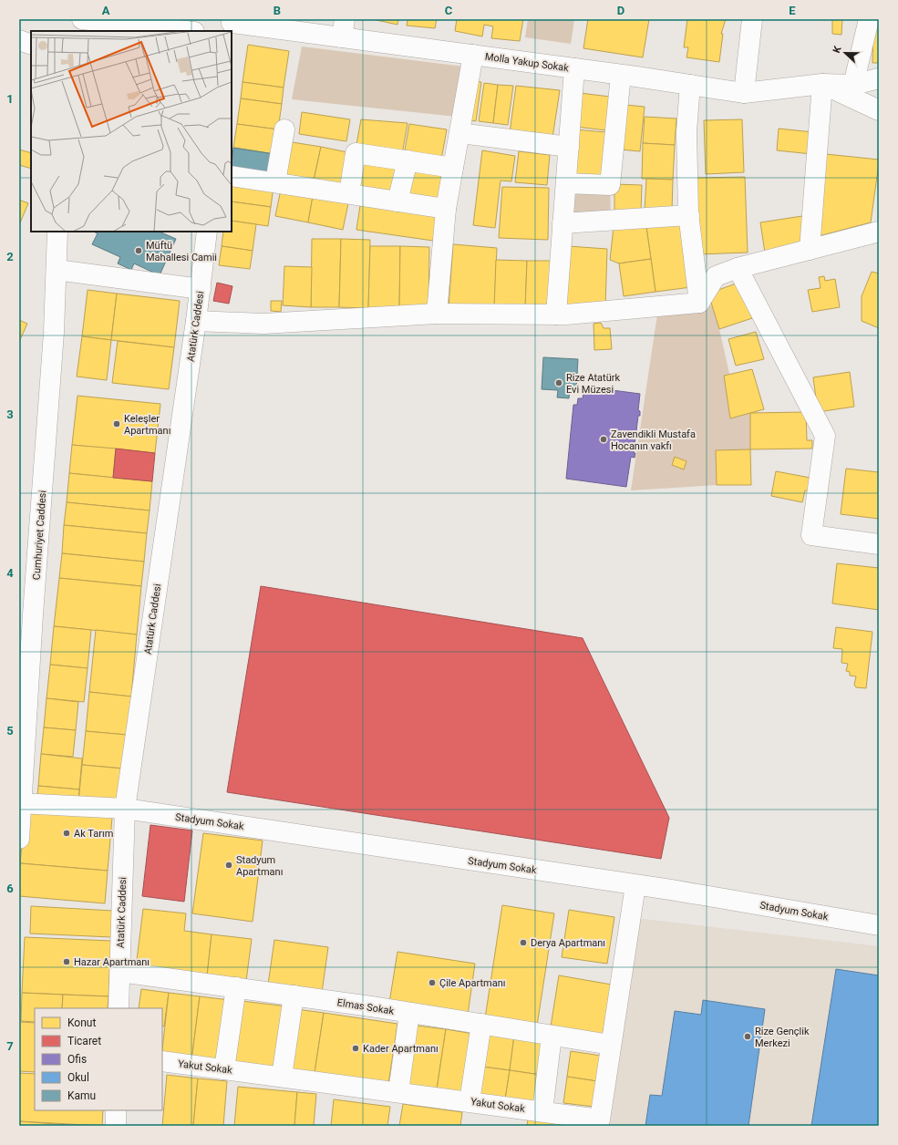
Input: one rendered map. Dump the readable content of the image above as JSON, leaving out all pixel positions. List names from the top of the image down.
{
  "streets": {
    "street": [
      "Molla Yakup Sokak",
      "Atatürk Caddesi",
      "Cumhuriyet Caddesi",
      "Stadyum Sokak",
      "Elmas Sokak",
      "Yakut Sokak"
    ]
  },
  "crossings": [
    ["Atatürk Caddesi", "Stadyum Sokak"],
    ["Atatürk Caddesi", "Elmas Sokak"],
    ["Cumhuriyet Caddesi", "Stadyum Sokak"],
    ["Stadyum Sokak", "Yakut Sokak"],
    ["Elmas Sokak", "Yakut Sokak"]
  ],
  "places": [
    "Müftü Mahallesi Camii",
    "Rize Atatürk Evi Müzesi",
    "Keleşler Apartmanı",
    "Zavendikli Mustafa Hocanın vakfı",
    "Ak Tarım",
    "Stadyum Apartmanı",
    "Derya Apartmanı",
    "Hazar Apartmanı",
    "Çile Apartmanı",
    "Rize Gençlik Merkezi",
    "Kader Apartmanı"
  ],
  "legend": [
    "Konut",
    "Ticaret",
    "Ofis",
    "Okul",
    "Kamu"
  ],
  "north": "left",
  "grid": {
    "columns": [
      "A",
      "B",
      "C",
      "D",
      "E"
    ],
    "rows": [
      "1",
      "2",
      "3",
      "4",
      "5",
      "6",
      "7"
    ]
  }
}
